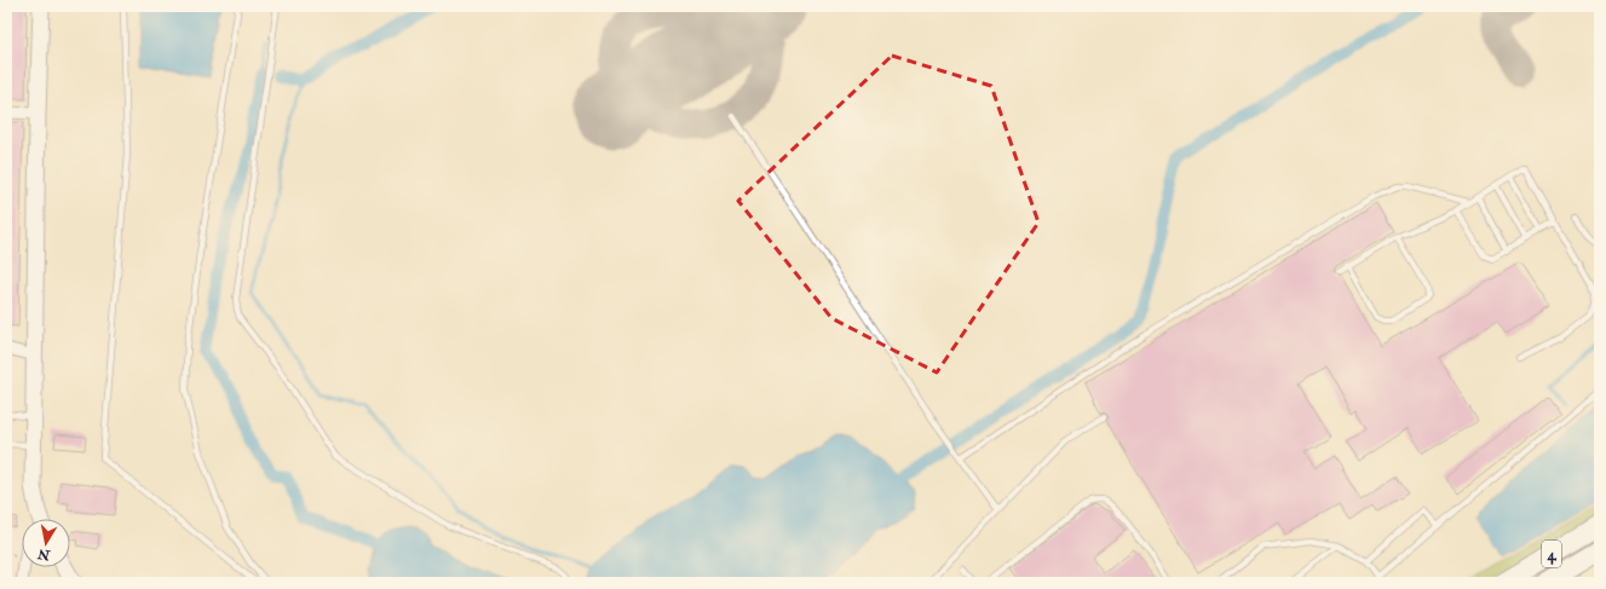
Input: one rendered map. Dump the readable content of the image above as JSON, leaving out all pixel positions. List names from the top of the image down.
{
  "streets": {
    "highway": ["4"]
  },
  "north": "bottom"
}
